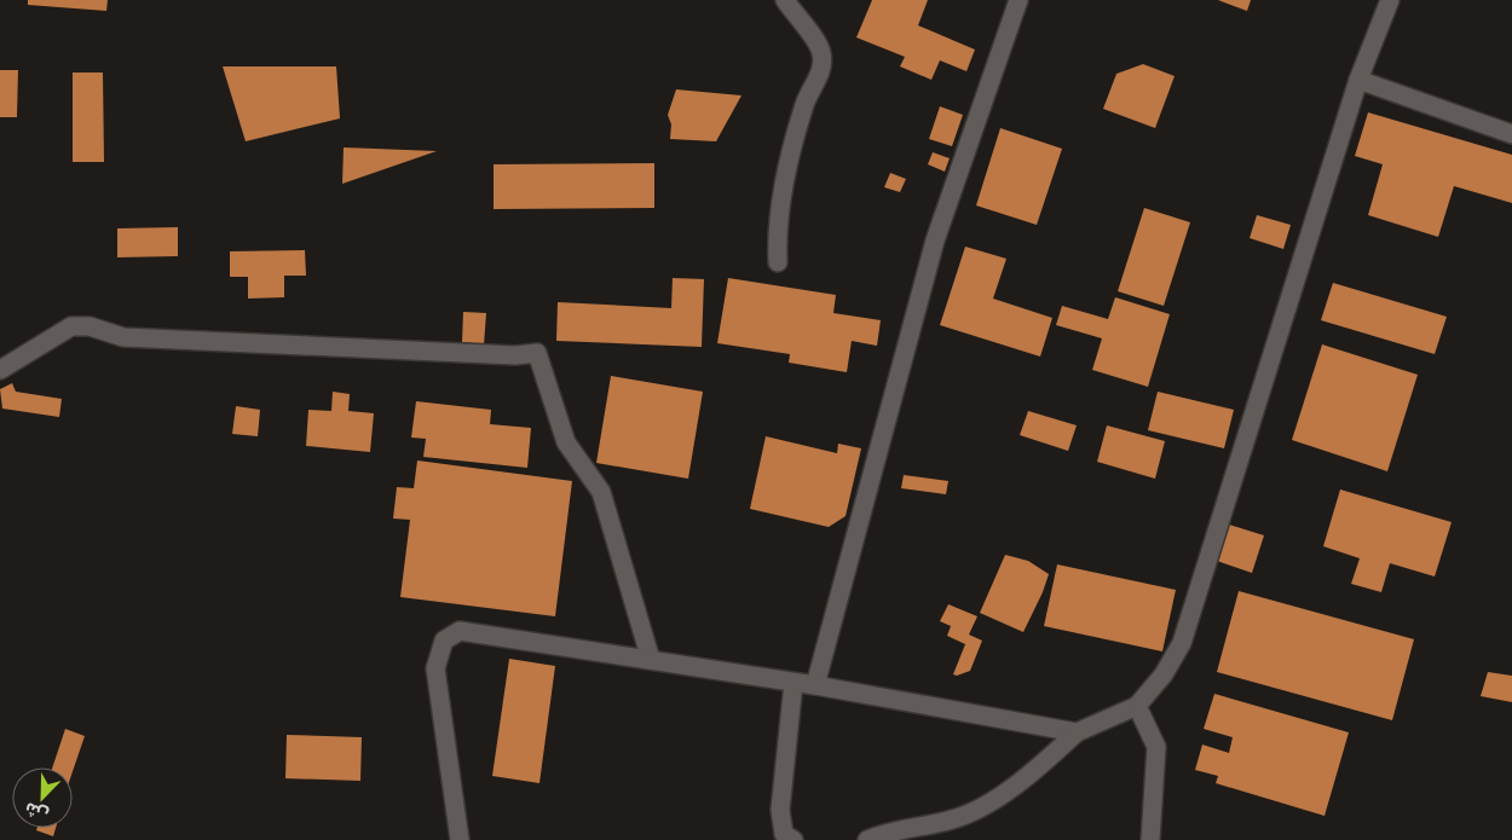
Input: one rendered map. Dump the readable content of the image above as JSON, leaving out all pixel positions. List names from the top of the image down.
{
  "north": "bottom left"
}
